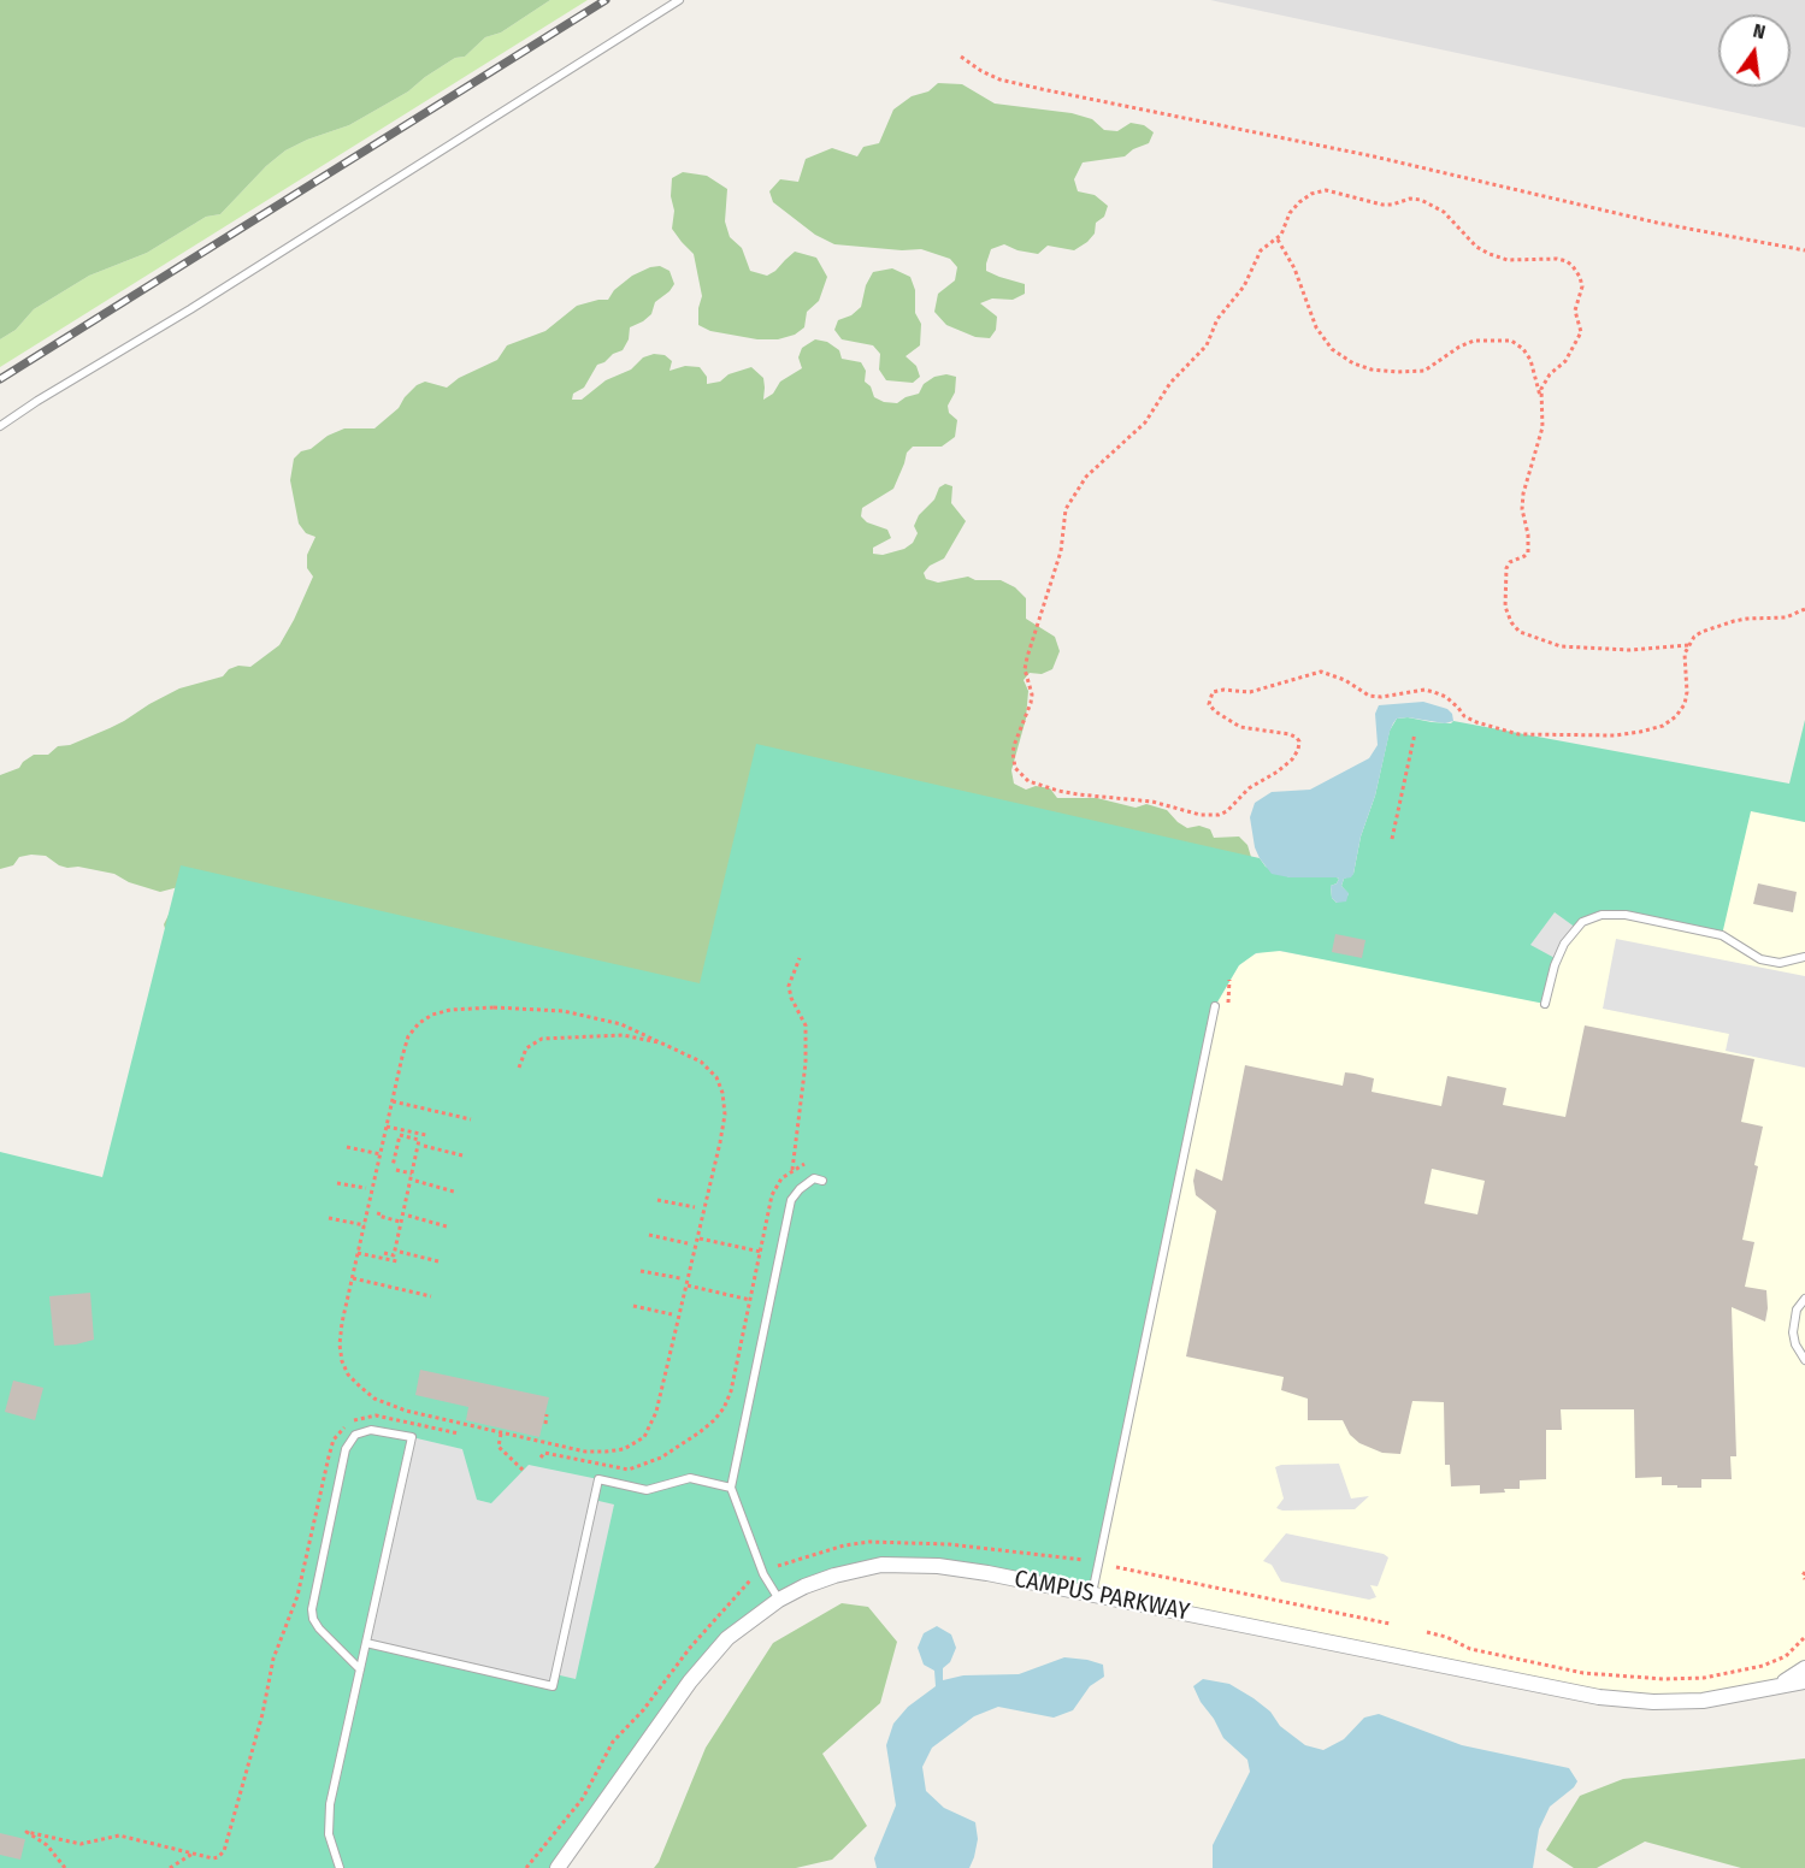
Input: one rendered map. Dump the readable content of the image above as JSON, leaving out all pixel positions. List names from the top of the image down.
{
  "streets": {
    "street": ["CAMPUS PARKWAY"]
  },
  "north": "top"
}
